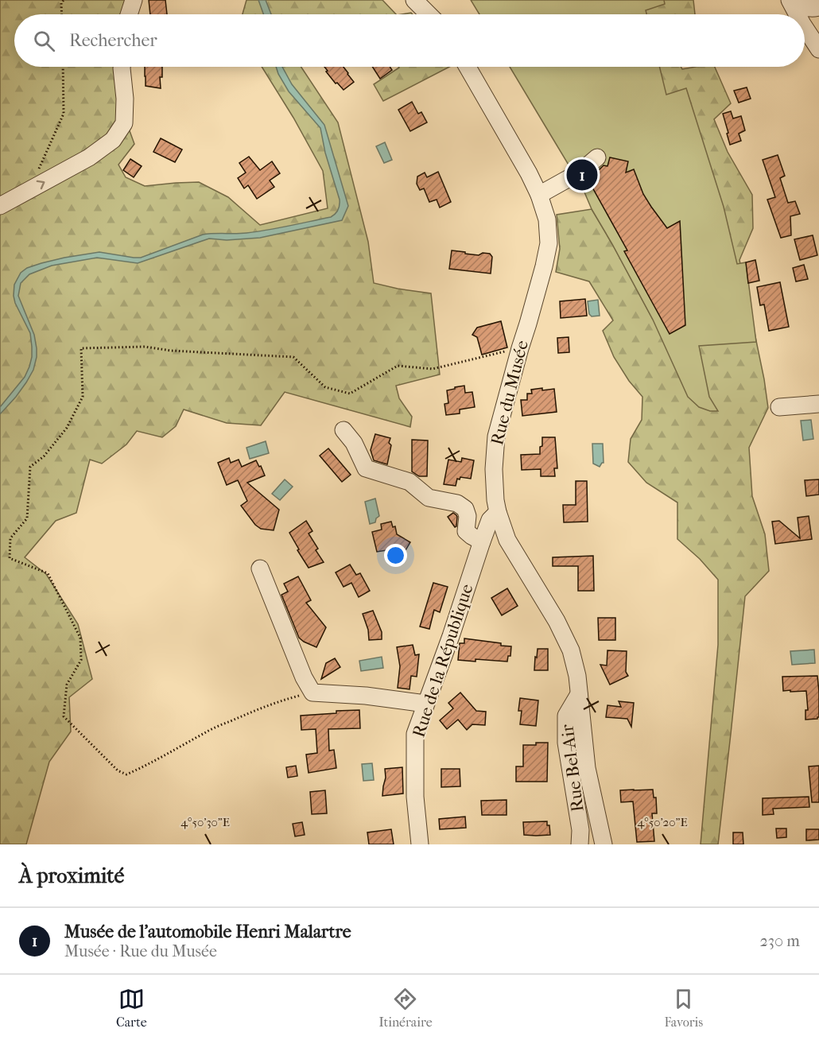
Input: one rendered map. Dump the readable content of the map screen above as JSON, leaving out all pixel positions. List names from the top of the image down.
{
  "streets": {
    "street": ["Rue du Musée", "Rue de la République", "Rue Bel-Air"]
  },
  "crossings": [
    ["Rue du Musée", "Rue de la République"],
    ["Rue du Musée", "Rue Bel-Air"]
  ],
  "page": {
    "search": "Rechercher",
    "pins": "1",
    "heading": "À proximité",
    "list": [
      {
        "mark": "1",
        "name": "Musée de l'automobile Henri Malartre",
        "note": "Musée · Rue du Musée",
        "value": "230 m"
      }
    ],
    "nav": ["Carte", "Itinéraire", "Favoris"]
  },
  "coordinates": ["4°50'30\"E", "4°50'20\"E"]
}
